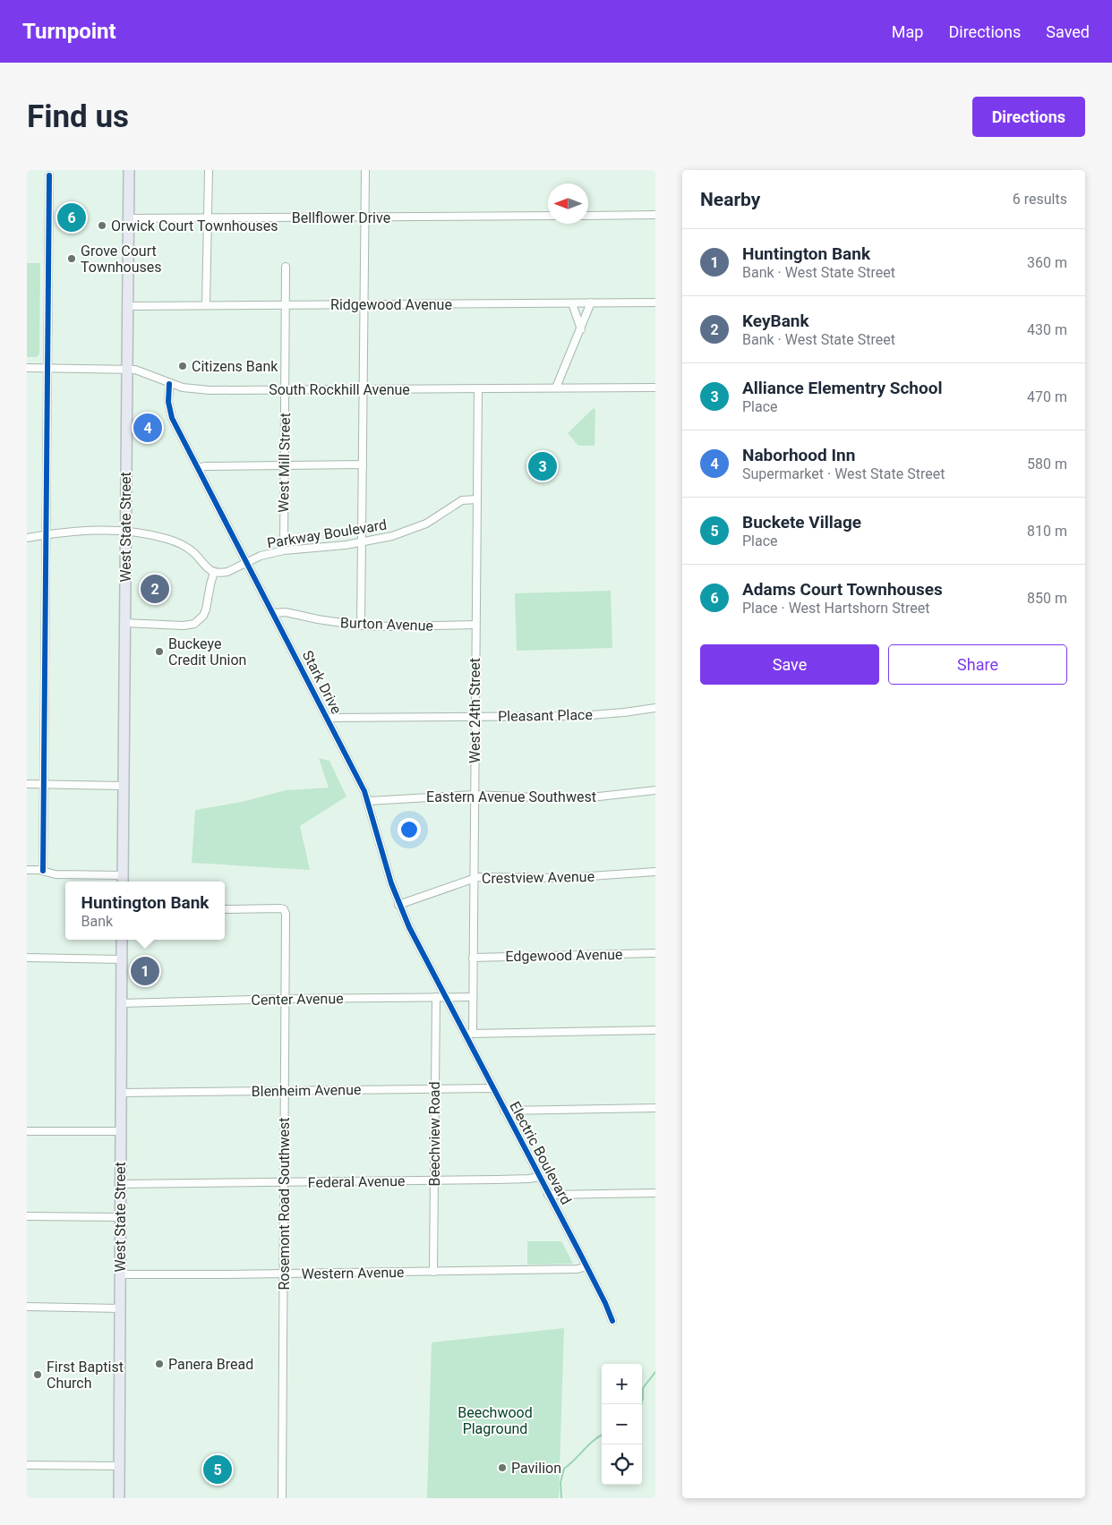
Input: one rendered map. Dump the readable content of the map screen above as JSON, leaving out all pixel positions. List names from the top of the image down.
{
  "streets": {
    "highway": ["West State Street"],
    "street": [
      "Bellflower Drive",
      "Ridgewood Avenue",
      "South Rockhill Avenue",
      "West Mill Street",
      "Parkway Boulevard",
      "Burton Avenue",
      "Stark Drive",
      "West 24th Street",
      "Pleasant Place",
      "Eastern Avenue Southwest",
      "Crestview Avenue",
      "Edgewood Avenue",
      "Center Avenue",
      "Blenheim Avenue",
      "Beechview Road",
      "Electric Boulevard",
      "Federal Avenue",
      "Rosemont Road Southwest",
      "Western Avenue"
    ]
  },
  "crossings": [
    ["Bellflower Drive", "West State Street"],
    ["Ridgewood Avenue", "West Mill Street"],
    ["Ridgewood Avenue", "West State Street"],
    ["South Rockhill Avenue", "West Mill Street"],
    ["South Rockhill Avenue", "West State Street"],
    ["South Rockhill Avenue", "Stark Drive"],
    ["South Rockhill Avenue", "West 24th Street"],
    ["West Mill Street", "Parkway Boulevard"],
    ["West State Street", "Center Avenue"],
    ["West State Street", "Blenheim Avenue"],
    ["West State Street", "Federal Avenue"],
    ["West State Street", "Western Avenue"],
    ["Parkway Boulevard", "Stark Drive"],
    ["Parkway Boulevard", "West 24th Street"],
    ["Burton Avenue", "Stark Drive"],
    ["Burton Avenue", "West 24th Street"],
    ["Stark Drive", "Pleasant Place"],
    ["Stark Drive", "Eastern Avenue Southwest"],
    ["Stark Drive", "Crestview Avenue"],
    ["Stark Drive", "Center Avenue"],
    ["Stark Drive", "Electric Boulevard"],
    ["West 24th Street", "Pleasant Place"],
    ["West 24th Street", "Eastern Avenue Southwest"],
    ["West 24th Street", "Crestview Avenue"],
    ["West 24th Street", "Edgewood Avenue"],
    ["West 24th Street", "Center Avenue"],
    ["Center Avenue", "Beechview Road"],
    ["Center Avenue", "Electric Boulevard"],
    ["Center Avenue", "Rosemont Road Southwest"],
    ["Blenheim Avenue", "Beechview Road"],
    ["Blenheim Avenue", "Electric Boulevard"],
    ["Blenheim Avenue", "Rosemont Road Southwest"],
    ["Beechview Road", "Federal Avenue"],
    ["Beechview Road", "Western Avenue"],
    ["Electric Boulevard", "Federal Avenue"],
    ["Electric Boulevard", "Western Avenue"],
    ["Federal Avenue", "Rosemont Road Southwest"],
    ["Rosemont Road Southwest", "Western Avenue"]
  ],
  "parks": ["Beechwood Plaground"],
  "places": [
    "Orwick Court Townhouses",
    "Grove Court Townhouses",
    "Citizens Bank",
    "Buckeye Credit Union",
    "Panera Bread",
    "First Baptist Church",
    "Pavilion"
  ],
  "north": "left",
  "page": {
    "header": "Turnpoint",
    "nav": ["Map", "Directions", "Saved"],
    "buttons": [
      "Directions",
      ["Save", "Share"]
    ],
    "title": "Find us",
    "heading": ["Nearby", "6 results"],
    "pins": [
      "6",
      "4",
      "3",
      "2",
      "1",
      "5"
    ],
    "list": [
      {
        "mark": "1",
        "name": "Huntington Bank",
        "note": "Bank · West State Street",
        "value": "360 m"
      },
      {
        "mark": "2",
        "name": "KeyBank",
        "note": "Bank · West State Street",
        "value": "430 m"
      },
      {
        "mark": "3",
        "name": "Alliance Elementry School",
        "note": "Place",
        "value": "470 m"
      },
      {
        "mark": "4",
        "name": "Naborhood Inn",
        "note": "Supermarket · West State Street",
        "value": "580 m"
      },
      {
        "mark": "5",
        "name": "Buckete Village",
        "note": "Place",
        "value": "810 m"
      },
      {
        "mark": "6",
        "name": "Adams Court Townhouses",
        "note": "Place · West Hartshorn Street",
        "value": "850 m"
      }
    ],
    "popup": ["Huntington Bank", "Bank"],
    "map_buttons": ["+", "−"]
  }
}
